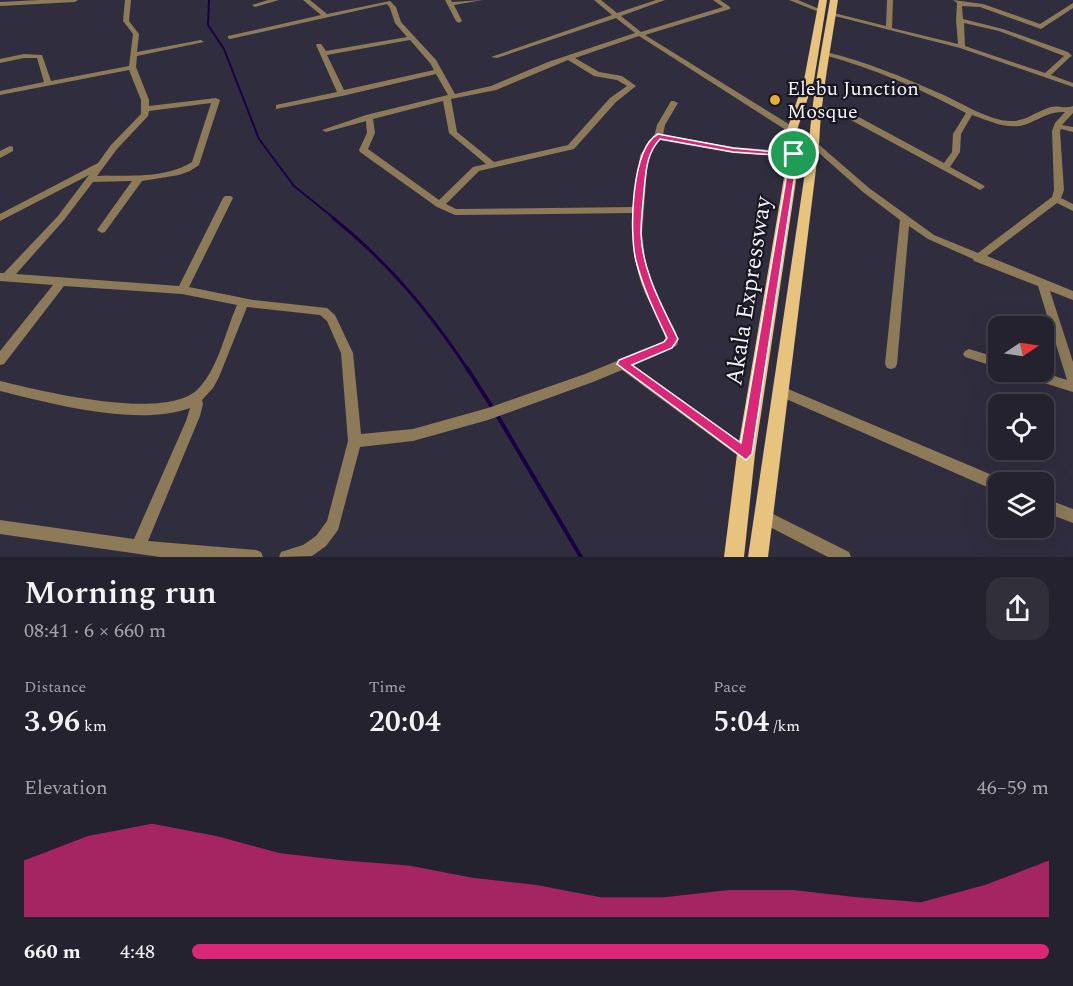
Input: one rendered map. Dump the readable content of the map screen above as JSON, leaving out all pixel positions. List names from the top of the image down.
{
  "streets": {
    "main road": ["Akala Expressway"]
  },
  "places": ["Elebu Junction Mosque"],
  "north": "right",
  "page": {
    "heading": ["Morning run", "08:41 · 6 × 660 m"],
    "stats": [
      ["Distance", "3.96 km"],
      ["Time", "20:04"],
      ["Pace", "5:04 /km"]
    ],
    "chart": ["Elevation", "46–59 m"],
    "list": [
      {
        "name": "660 m",
        "note": "4:48"
      }
    ]
  }
}
